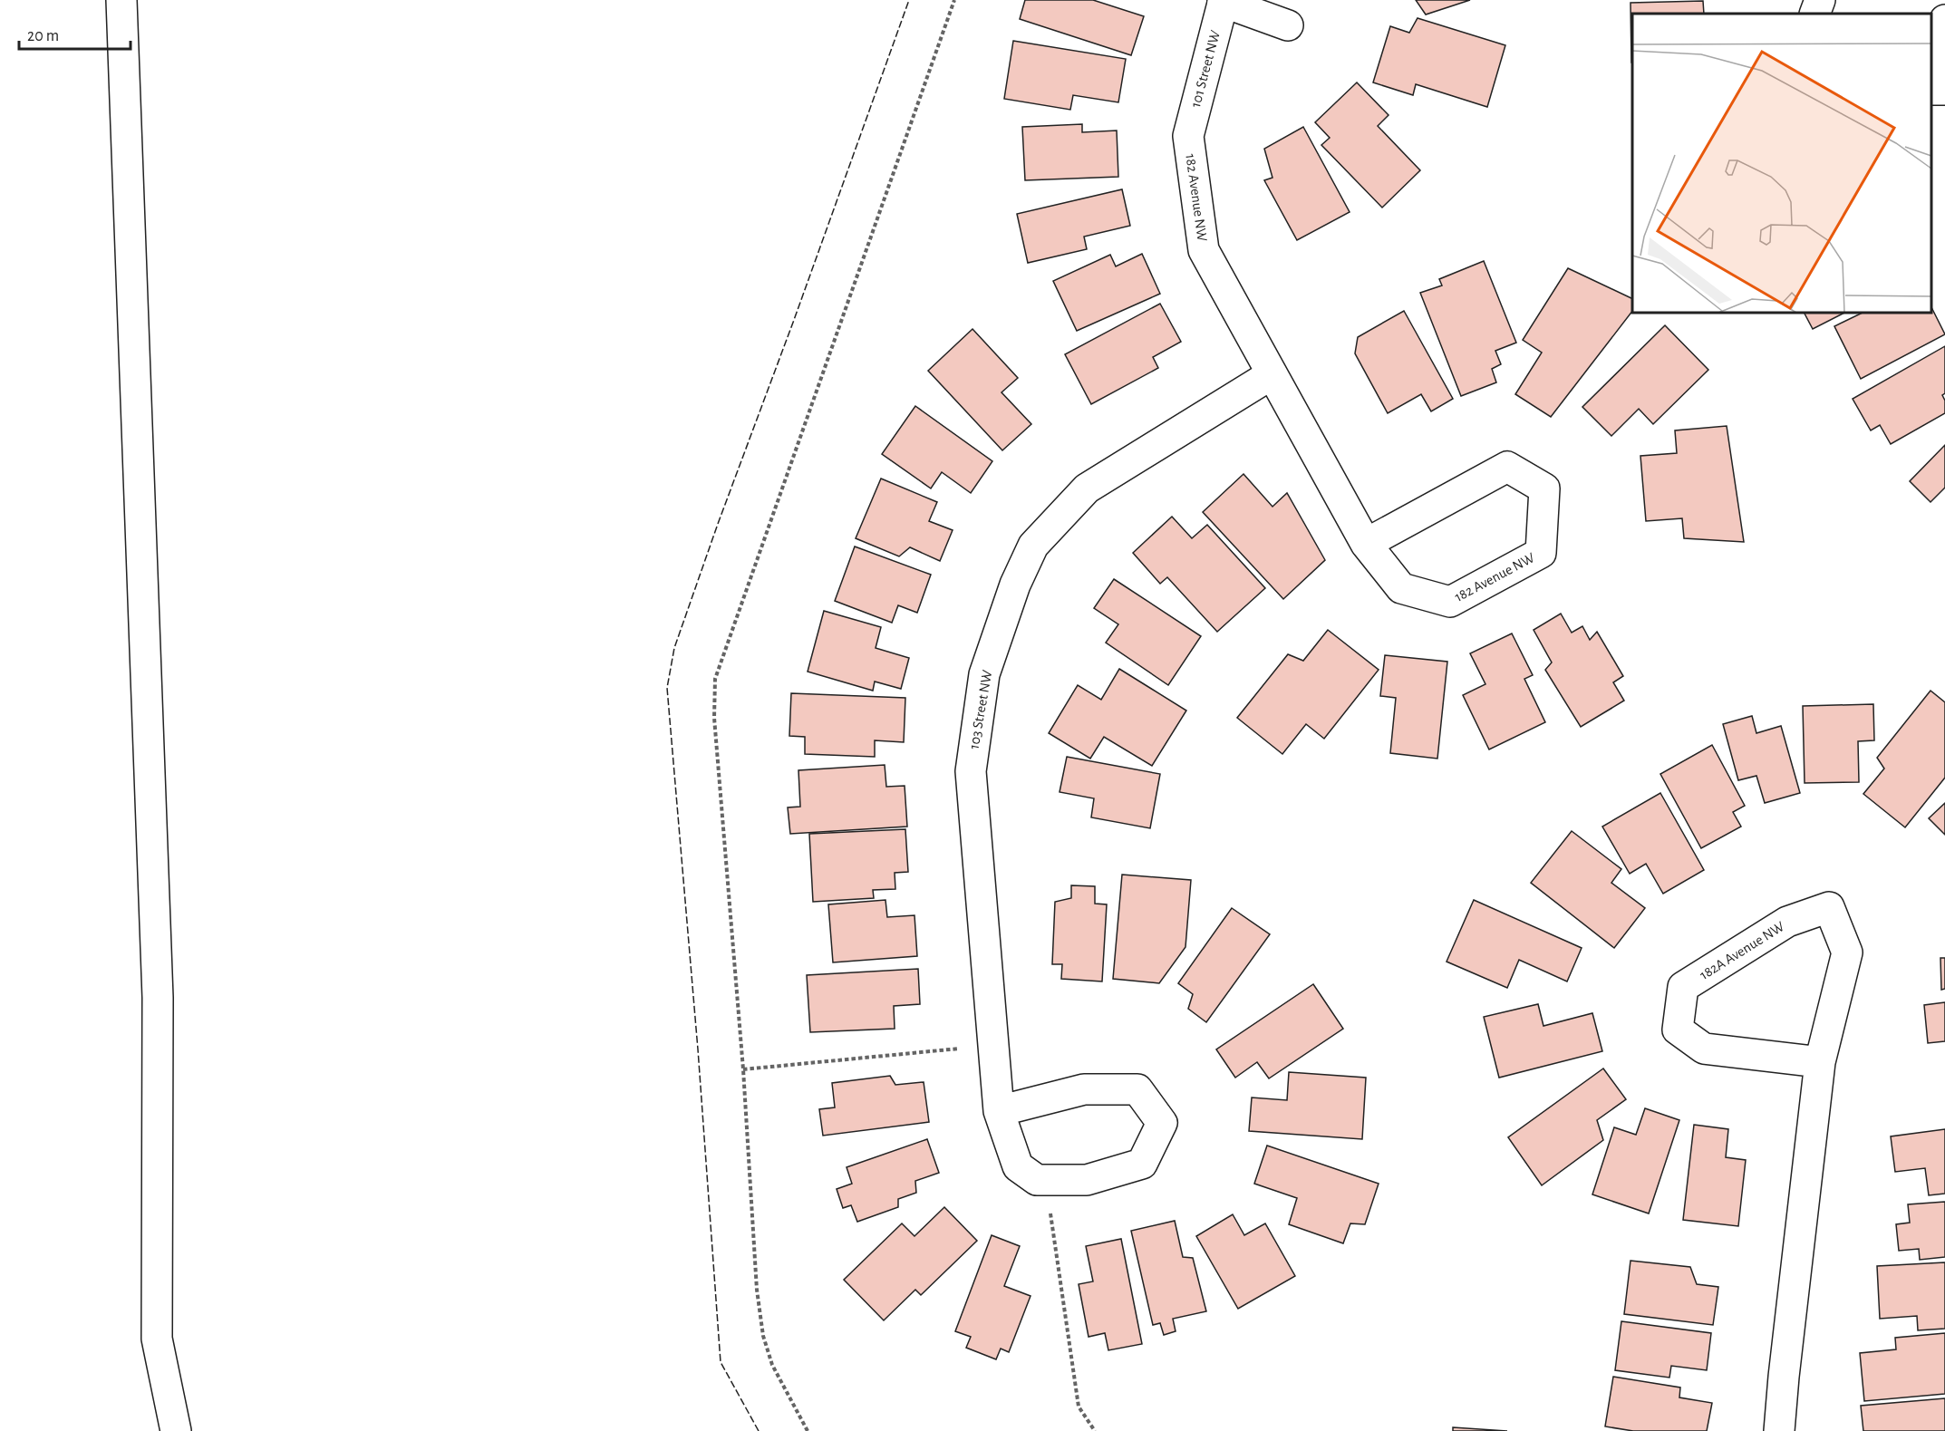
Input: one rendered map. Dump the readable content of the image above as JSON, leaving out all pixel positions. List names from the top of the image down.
{
  "streets": {
    "main road": [
      "101 Street NW",
      "182 Avenue NW",
      "103 Street NW",
      "182A Avenue NW"
    ]
  },
  "crossings": [
    ["101 Street NW", "182 Avenue NW"],
    ["182 Avenue NW", "103 Street NW"]
  ],
  "scale_bar": "20 m"
}
